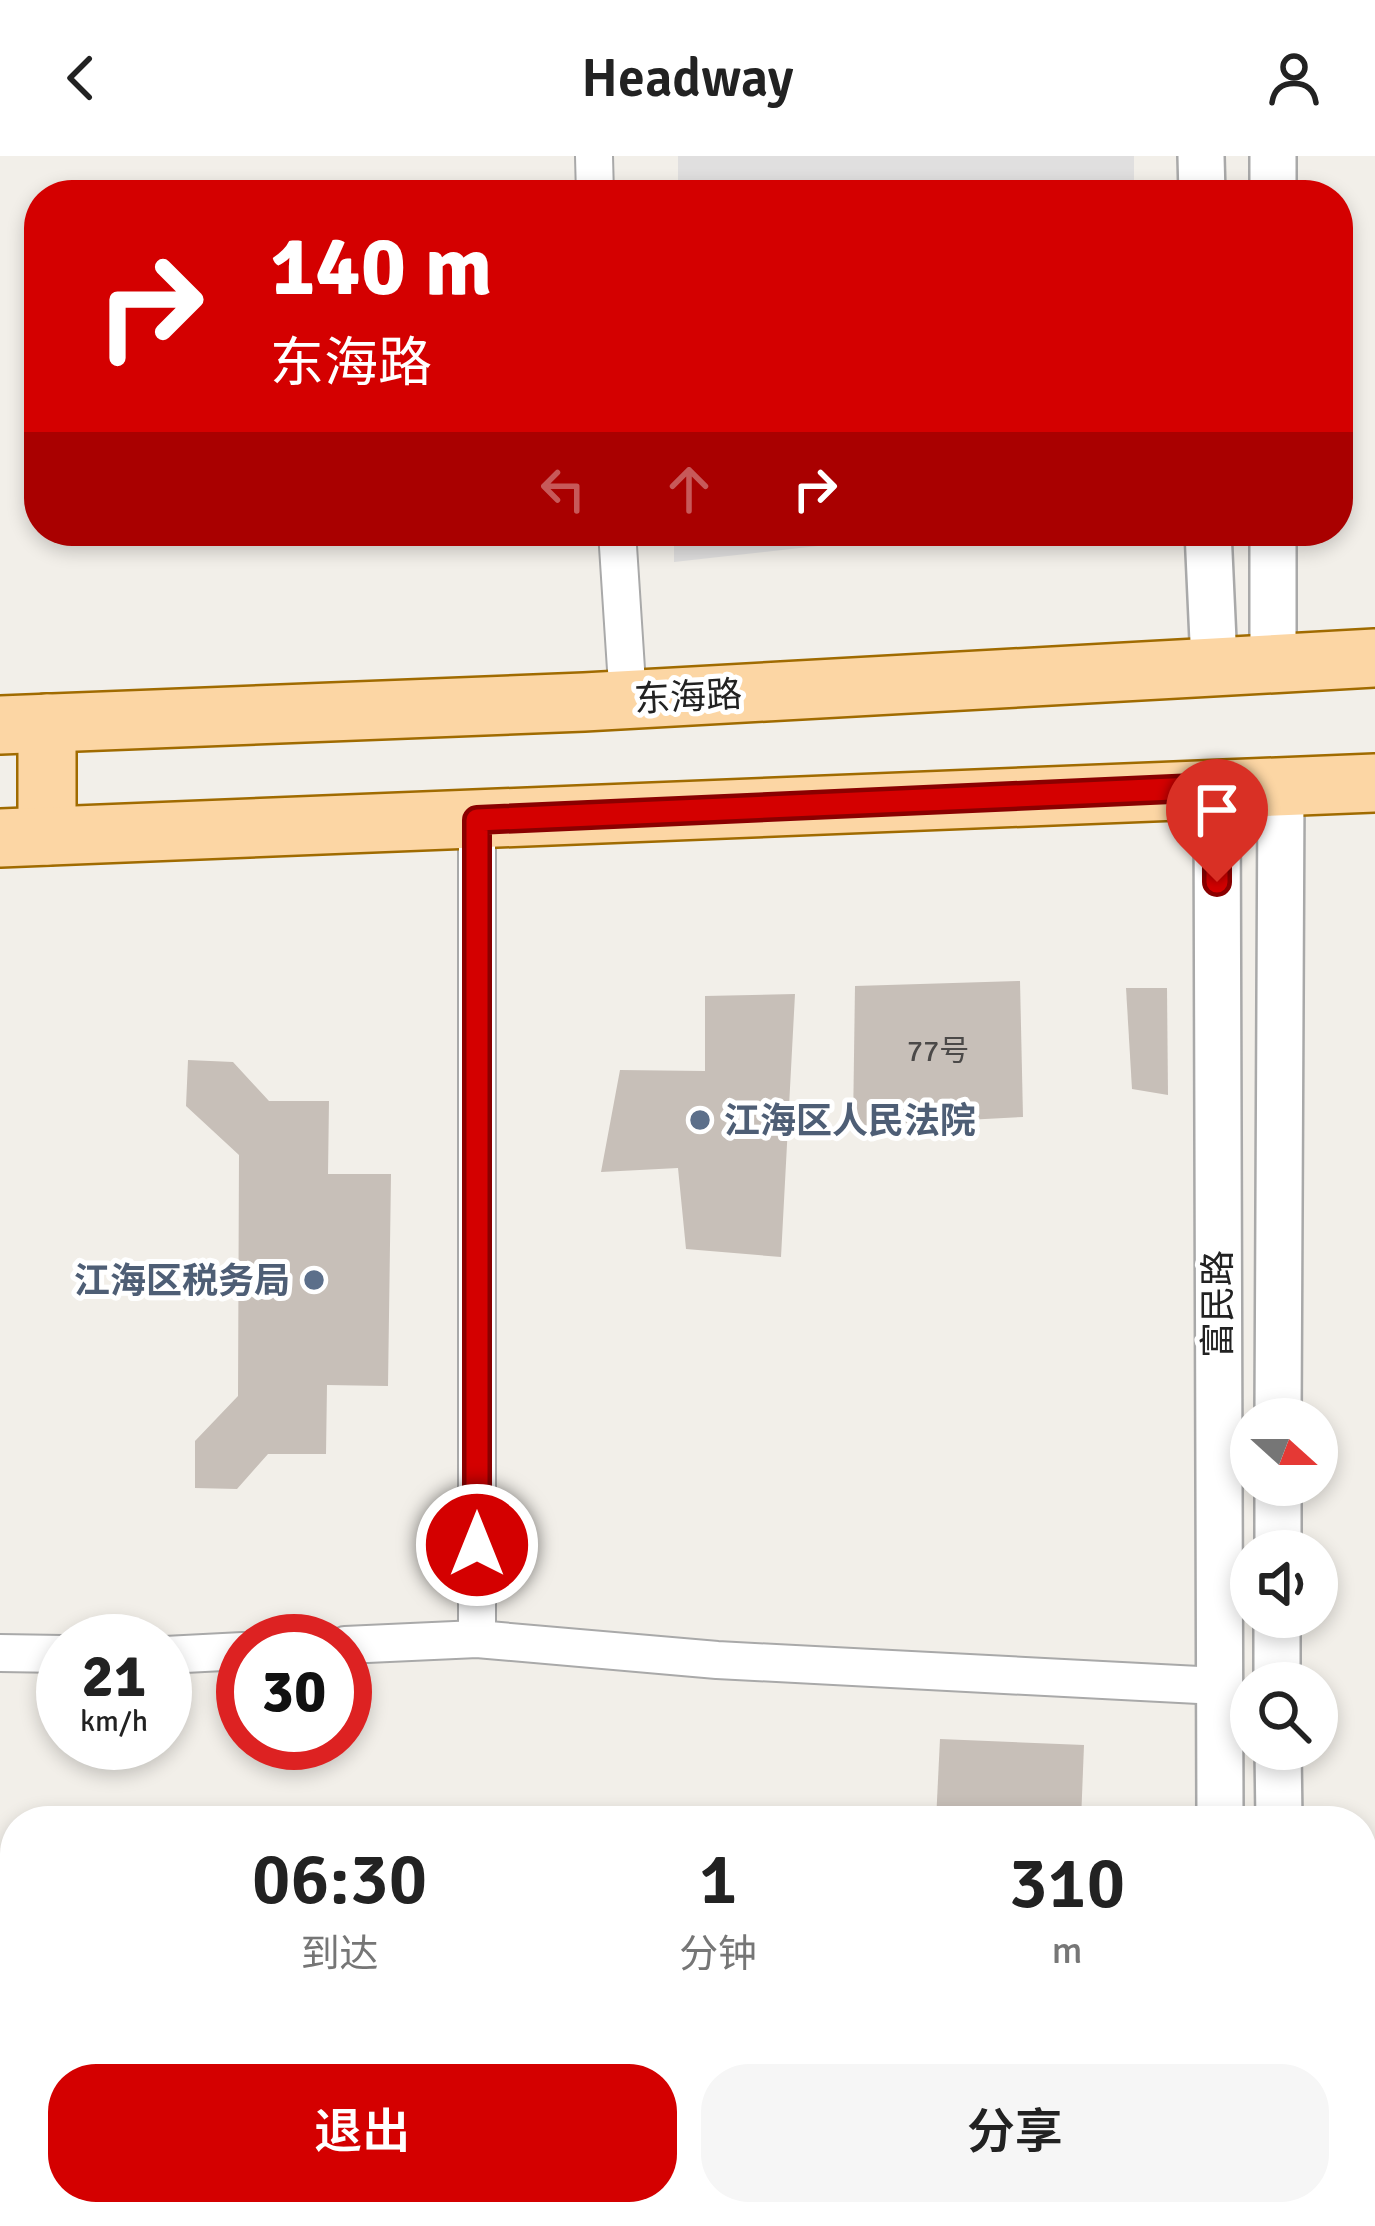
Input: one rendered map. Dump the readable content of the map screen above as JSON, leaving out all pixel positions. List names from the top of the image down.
{
  "streets": {
    "main road": ["东海路"],
    "street": ["富民路"]
  },
  "places": ["江海区人民法院", "江海区税务局"],
  "house_numbers": ["77号"],
  "north": "right",
  "page": {
    "header": "Headway",
    "turn": ["140 m", "东海路"],
    "speed": "21 km/h",
    "limit": "30",
    "eta": [
      "06:30",
      "到达",
      "1",
      "分钟",
      "310",
      "m"
    ],
    "buttons": ["退出", "分享"]
  }
}
